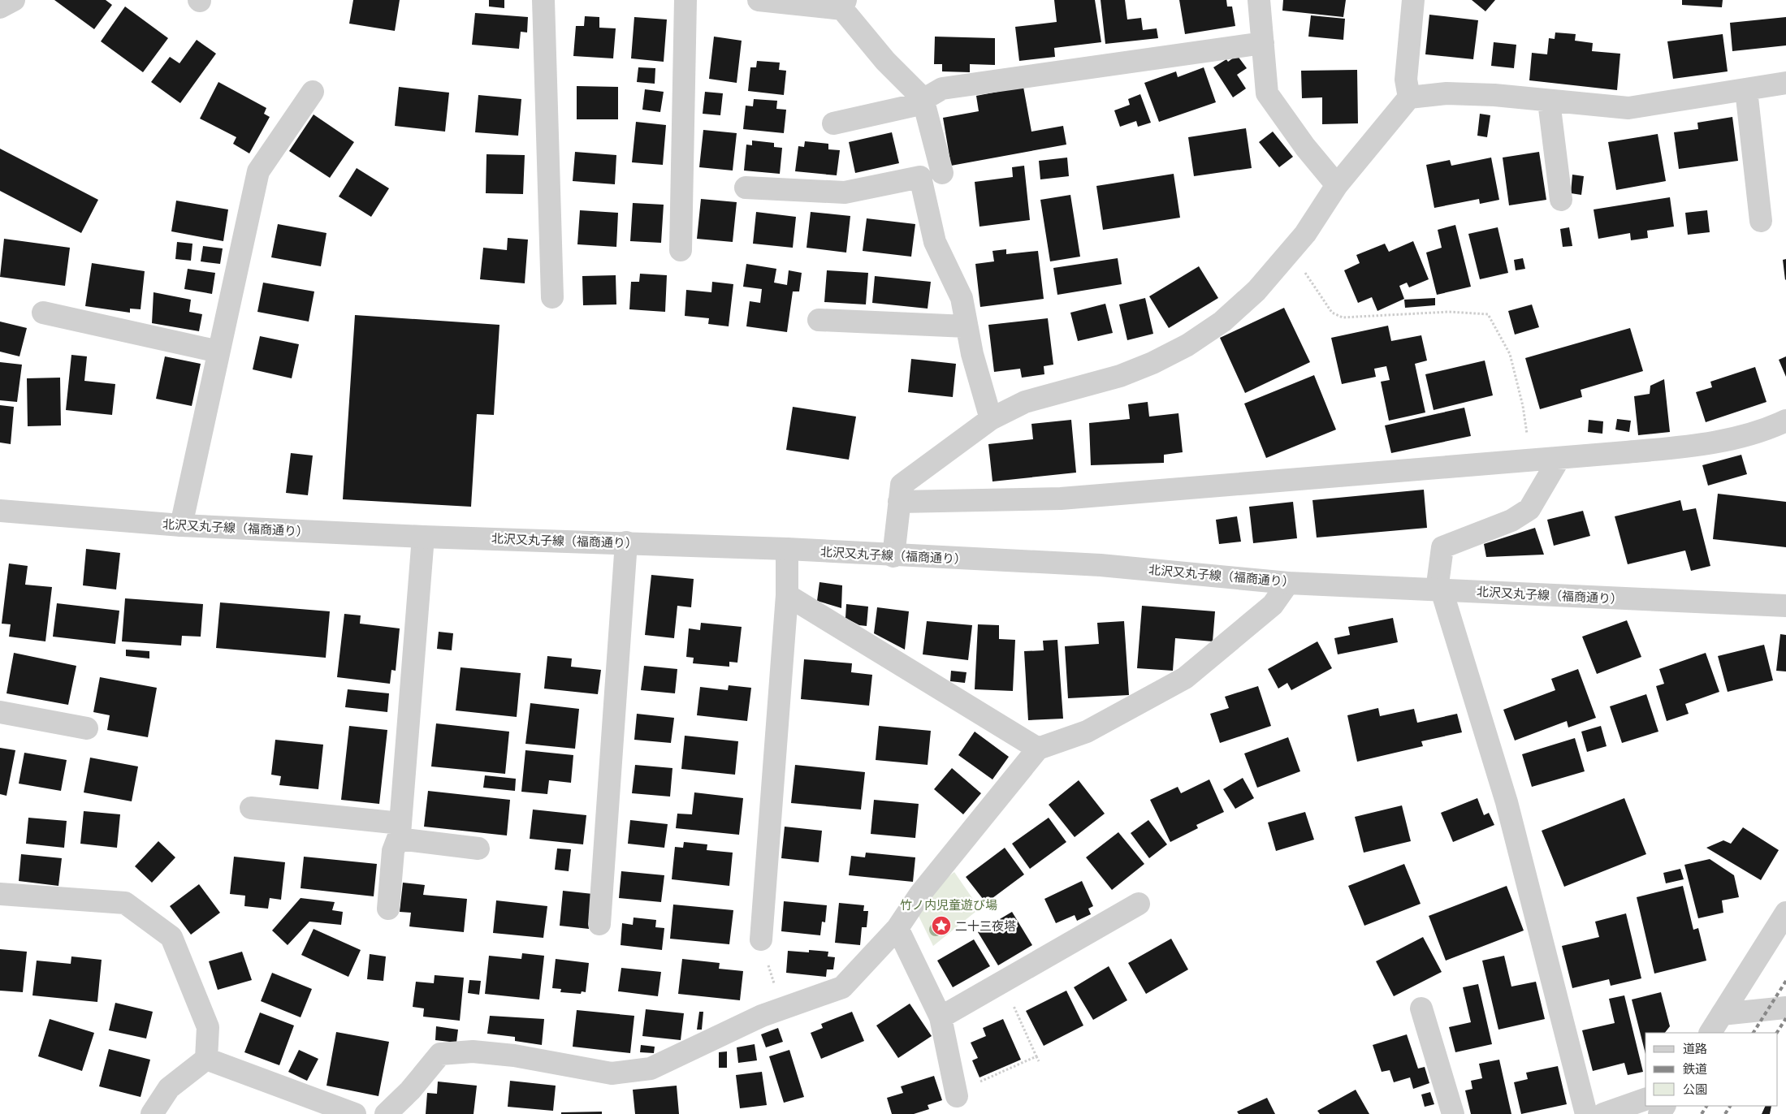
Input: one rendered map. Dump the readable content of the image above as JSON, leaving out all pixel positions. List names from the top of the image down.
{
  "streets": {
    "street": ["北沢又丸子線（福商通り）"]
  },
  "parks": ["竹ノ内児童遊び場"],
  "places": {
    "place": ["二十三夜塔"]
  },
  "legend": ["道路", "鉄道", "公園"]
}
